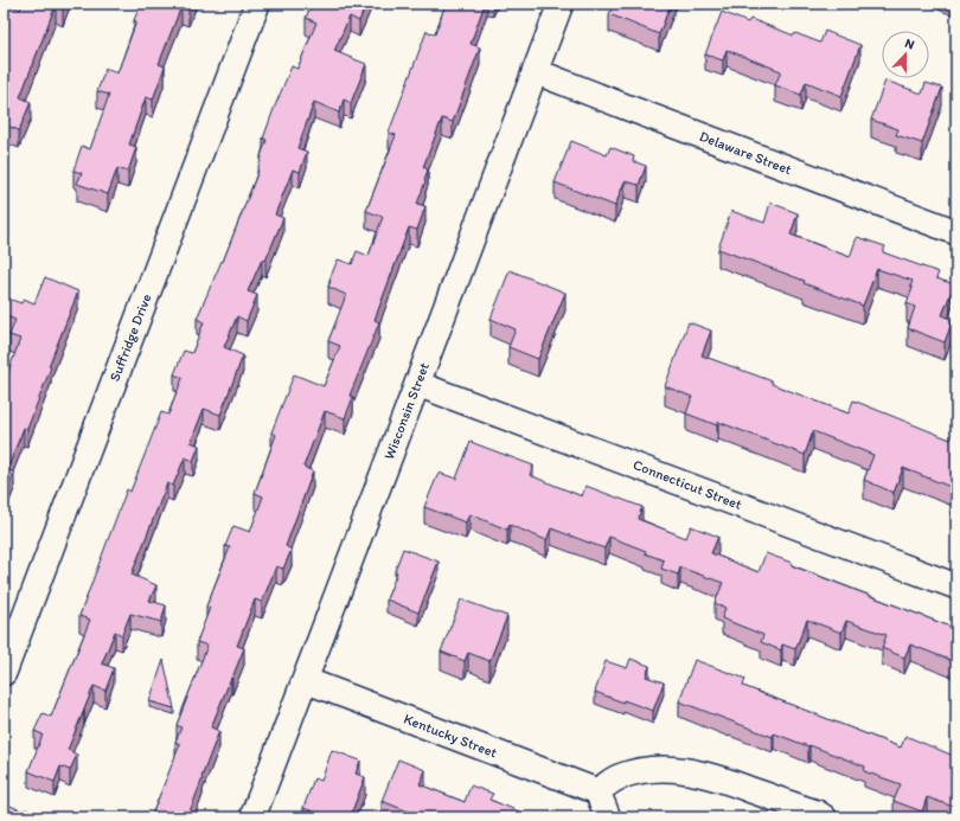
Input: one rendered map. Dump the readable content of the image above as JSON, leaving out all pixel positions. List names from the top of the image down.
{
  "streets": {
    "street": [
      "Delaware Street",
      "Suffridge Drive",
      "Wisconsin Street",
      "Connecticut Street",
      "Kentucky Street"
    ]
  },
  "crossings": [
    ["Delaware Street", "Wisconsin Street"],
    ["Wisconsin Street", "Connecticut Street"],
    ["Wisconsin Street", "Kentucky Street"]
  ],
  "north": "top"
}
